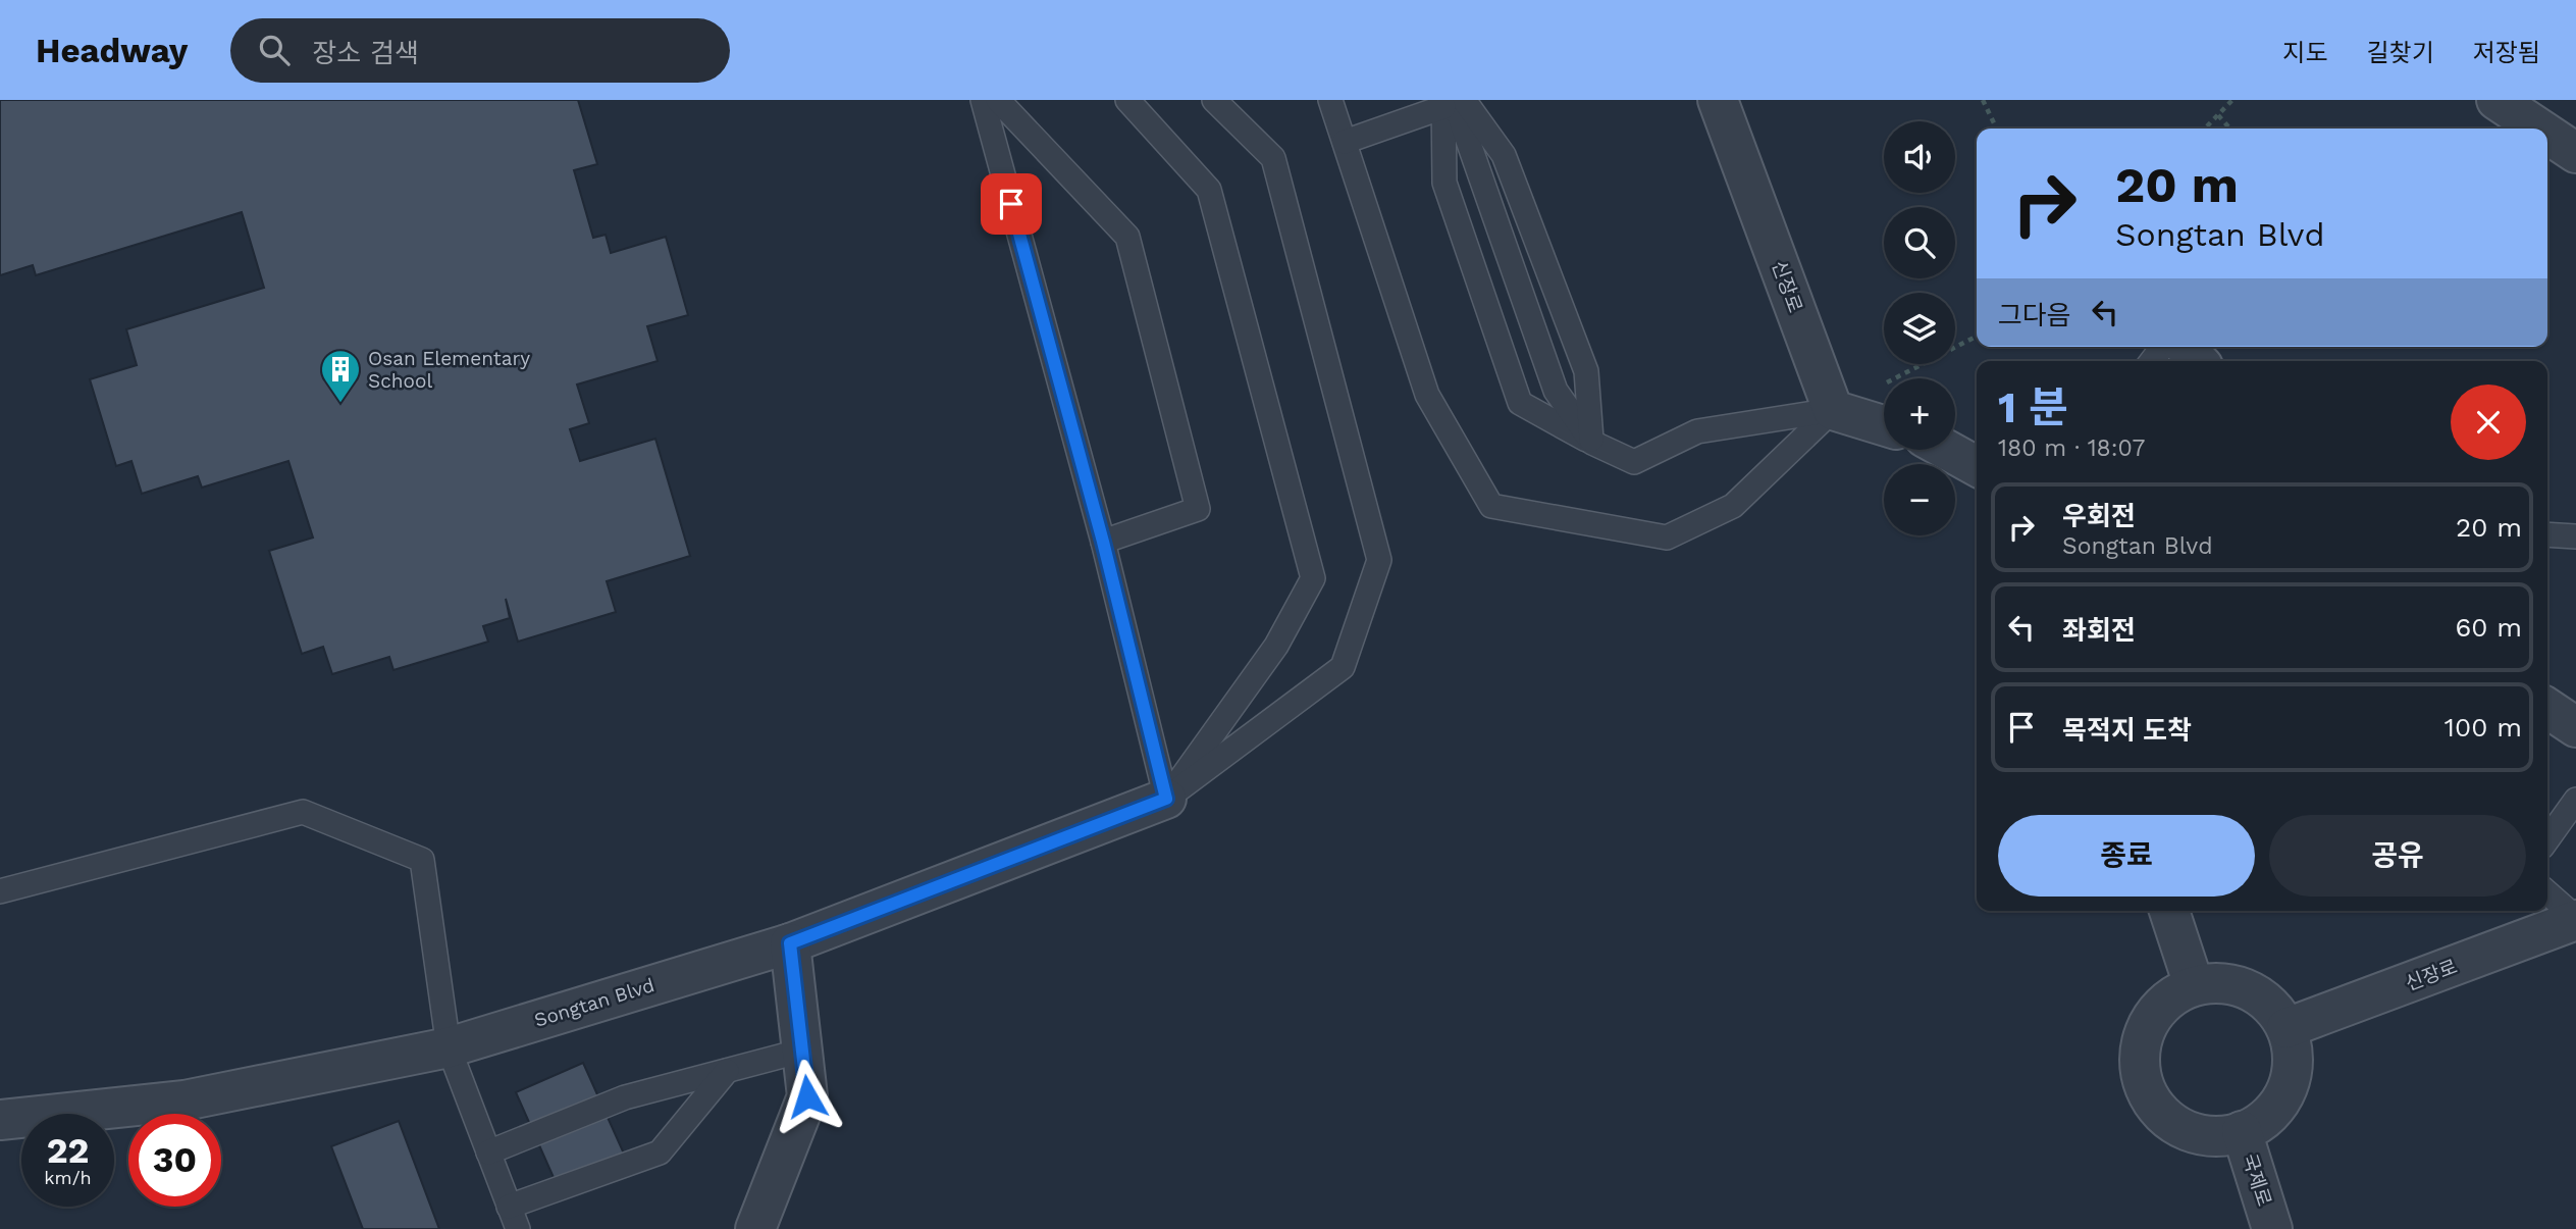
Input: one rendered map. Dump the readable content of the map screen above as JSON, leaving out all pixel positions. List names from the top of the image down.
{
  "streets": {
    "street": ["신장로", "Songtan Blvd", "국제로"]
  },
  "crossings": [
    ["신장로", "국제로"]
  ],
  "places": {
    "building": ["Osan Elementary School"]
  },
  "page": {
    "header": "Headway",
    "search": "장소 검색",
    "nav": ["지도", "길찾기", "저장됨"],
    "map_buttons": ["+", "−"],
    "turn": ["20 m", "Songtan Blvd"],
    "then": "그다음",
    "heading": ["1 분", "180 m · 18:07"],
    "list": [
      {
        "name": "우회전",
        "note": "Songtan Blvd",
        "value": "20 m"
      },
      {
        "name": "좌회전",
        "value": "60 m"
      },
      {
        "name": "목적지 도착",
        "value": "100 m"
      }
    ],
    "buttons": ["종료", "공유"],
    "speed": "22 km/h",
    "limit": "30"
  }
}
